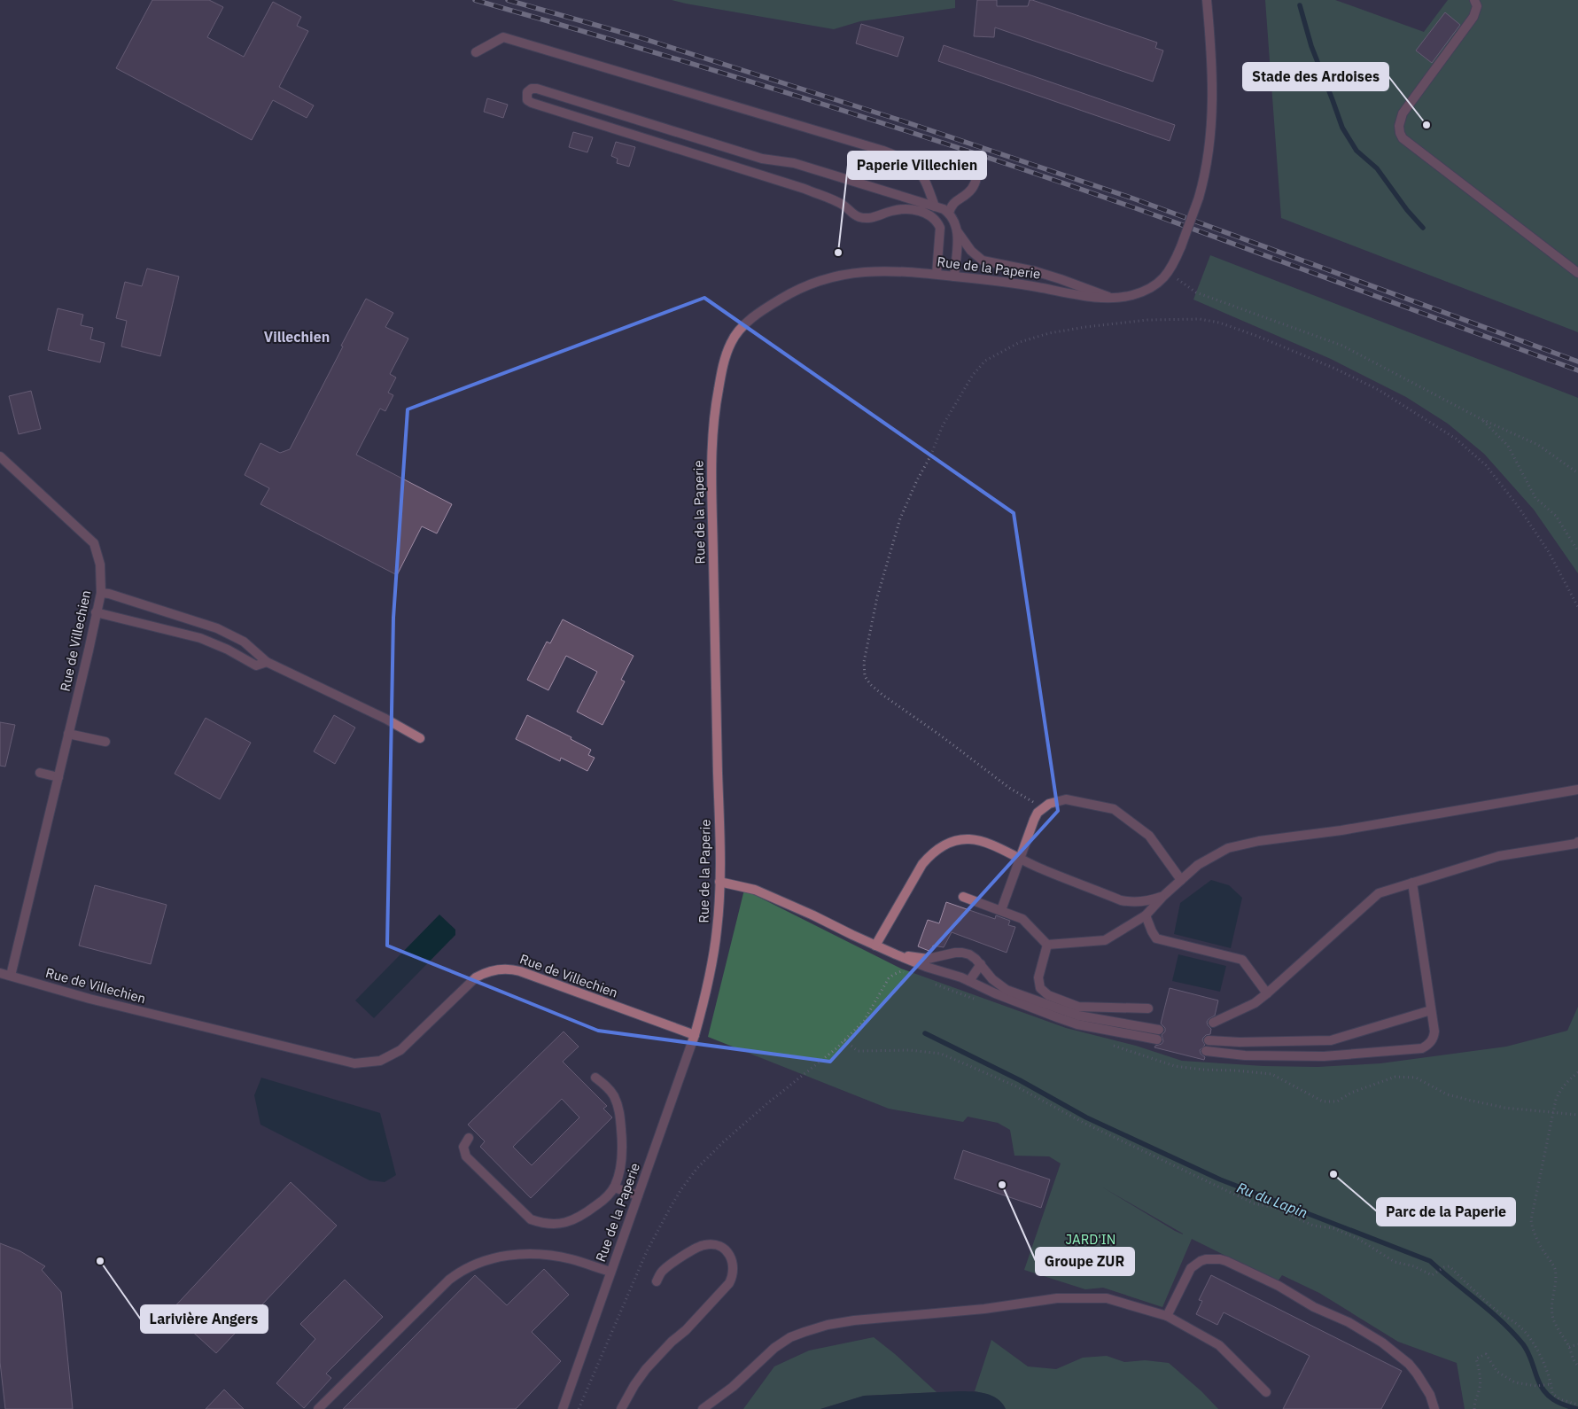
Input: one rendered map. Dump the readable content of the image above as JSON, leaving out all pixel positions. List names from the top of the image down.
{
  "streets": {
    "street": ["Rue de la Paperie", "Rue de Villechien"]
  },
  "crossings": [
    ["Rue de la Paperie", "Rue de Villechien"]
  ],
  "districts": ["Villechien"],
  "water": ["Ru du Lapin"],
  "parks": ["JARD'IN"],
  "places": [
    "Stade des Ardoises",
    "Paperie Villechien",
    "Parc de la Paperie",
    "Groupe ZUR",
    "Larivière Angers"
  ]
}
